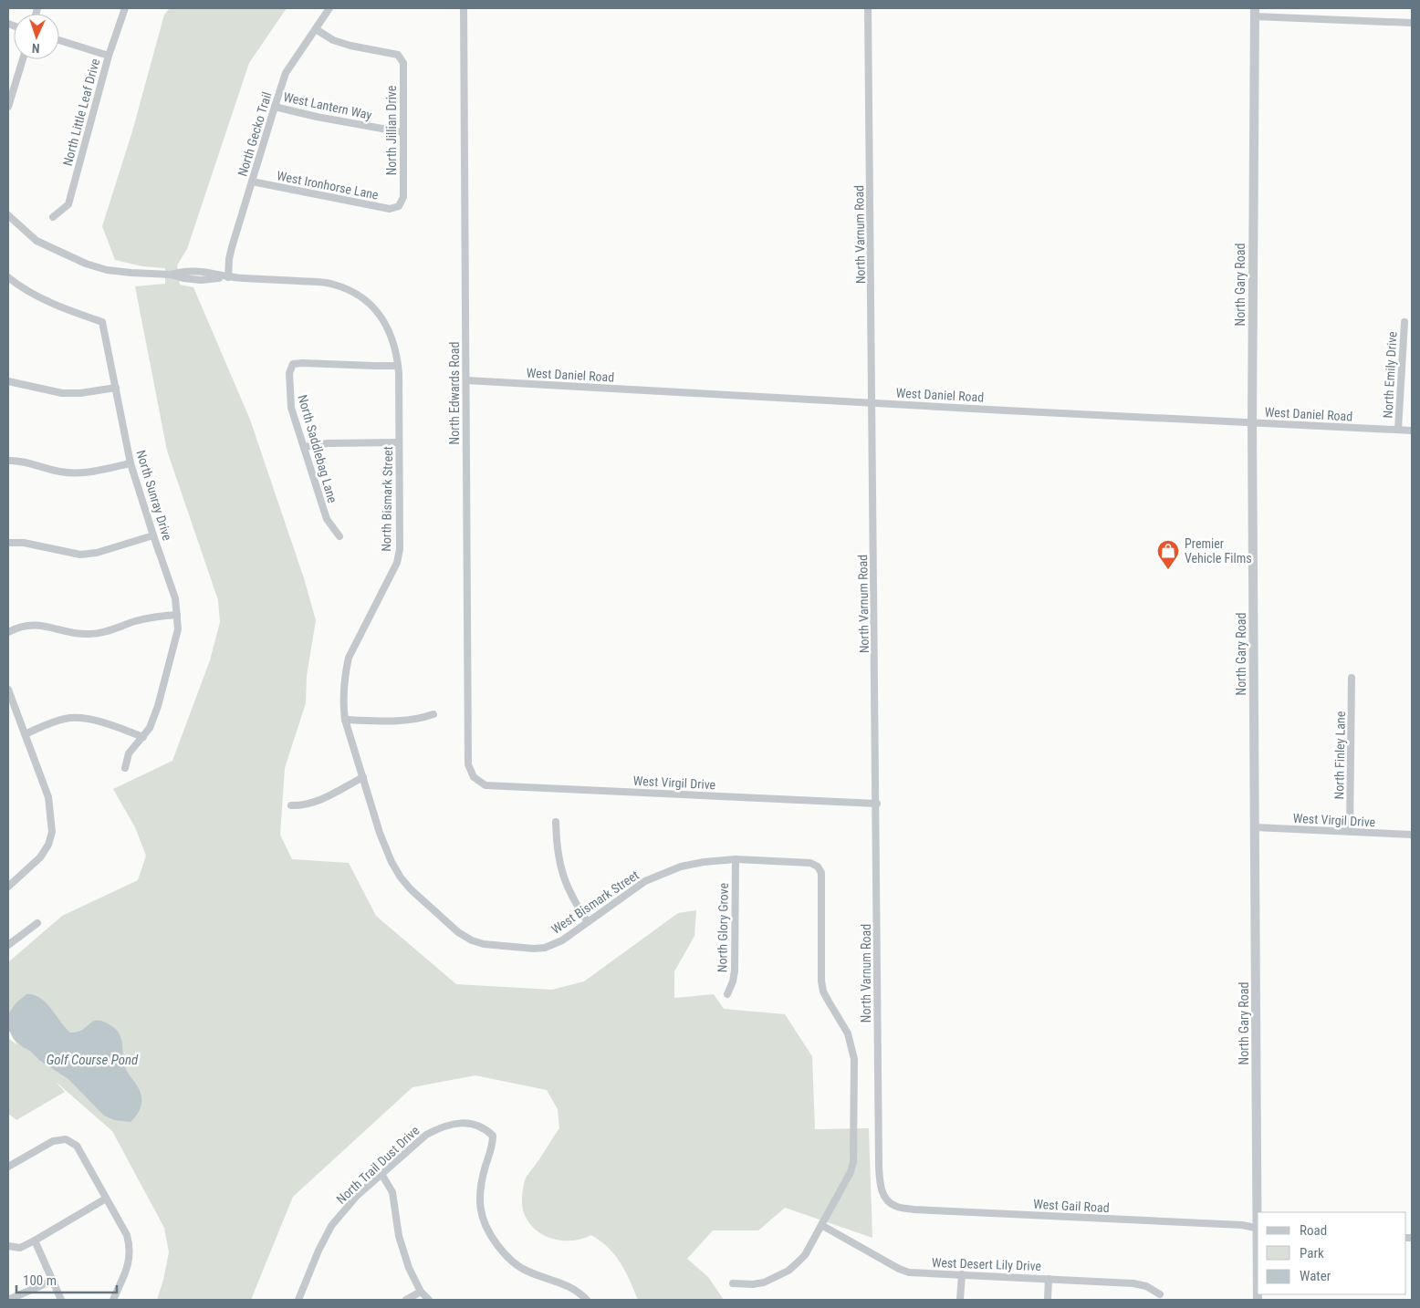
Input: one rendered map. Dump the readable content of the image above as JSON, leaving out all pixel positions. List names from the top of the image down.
{
  "streets": {
    "street": [
      "West Lantern Way",
      "North Little Leaf Drive",
      "North Jillian Drive",
      "North Gecko Trail",
      "West Ironhorse Lane",
      "North Varnum Road",
      "North Gary Road",
      "West Daniel Road",
      "North Emily Drive",
      "North Edwards Road",
      "North Saddlebag Lane",
      "North Sunray Drive",
      "North Bismark Street",
      "North Finley Lane",
      "West Virgil Drive",
      "West Bismark Street",
      "North Glory Grove",
      "North Trail Dust Drive",
      "West Gail Road",
      "West Desert Lily Drive"
    ]
  },
  "crossings": [
    ["West Lantern Way", "North Jillian Drive"],
    ["West Lantern Way", "North Gecko Trail"],
    ["North Jillian Drive", "North Gecko Trail"],
    ["North Jillian Drive", "West Ironhorse Lane"],
    ["North Gecko Trail", "West Ironhorse Lane"],
    ["North Gecko Trail", "North Bismark Street"],
    ["North Varnum Road", "West Daniel Road"],
    ["North Varnum Road", "West Virgil Drive"],
    ["North Varnum Road", "West Gail Road"],
    ["North Gary Road", "West Daniel Road"],
    ["North Gary Road", "West Virgil Drive"],
    ["West Daniel Road", "North Emily Drive"],
    ["West Daniel Road", "North Edwards Road"],
    ["North Edwards Road", "West Virgil Drive"],
    ["North Saddlebag Lane", "North Bismark Street"],
    ["North Bismark Street", "West Bismark Street"],
    ["North Finley Lane", "West Virgil Drive"],
    ["West Bismark Street", "North Glory Grove"],
    ["West Bismark Street", "West Desert Lily Drive"]
  ],
  "water": ["Golf Course Pond"],
  "places": {
    "shop": ["Premier Vehicle Films"]
  },
  "legend": ["Road", "Park", "Water"],
  "scale_bar": "100 m",
  "north": "bottom"
}
